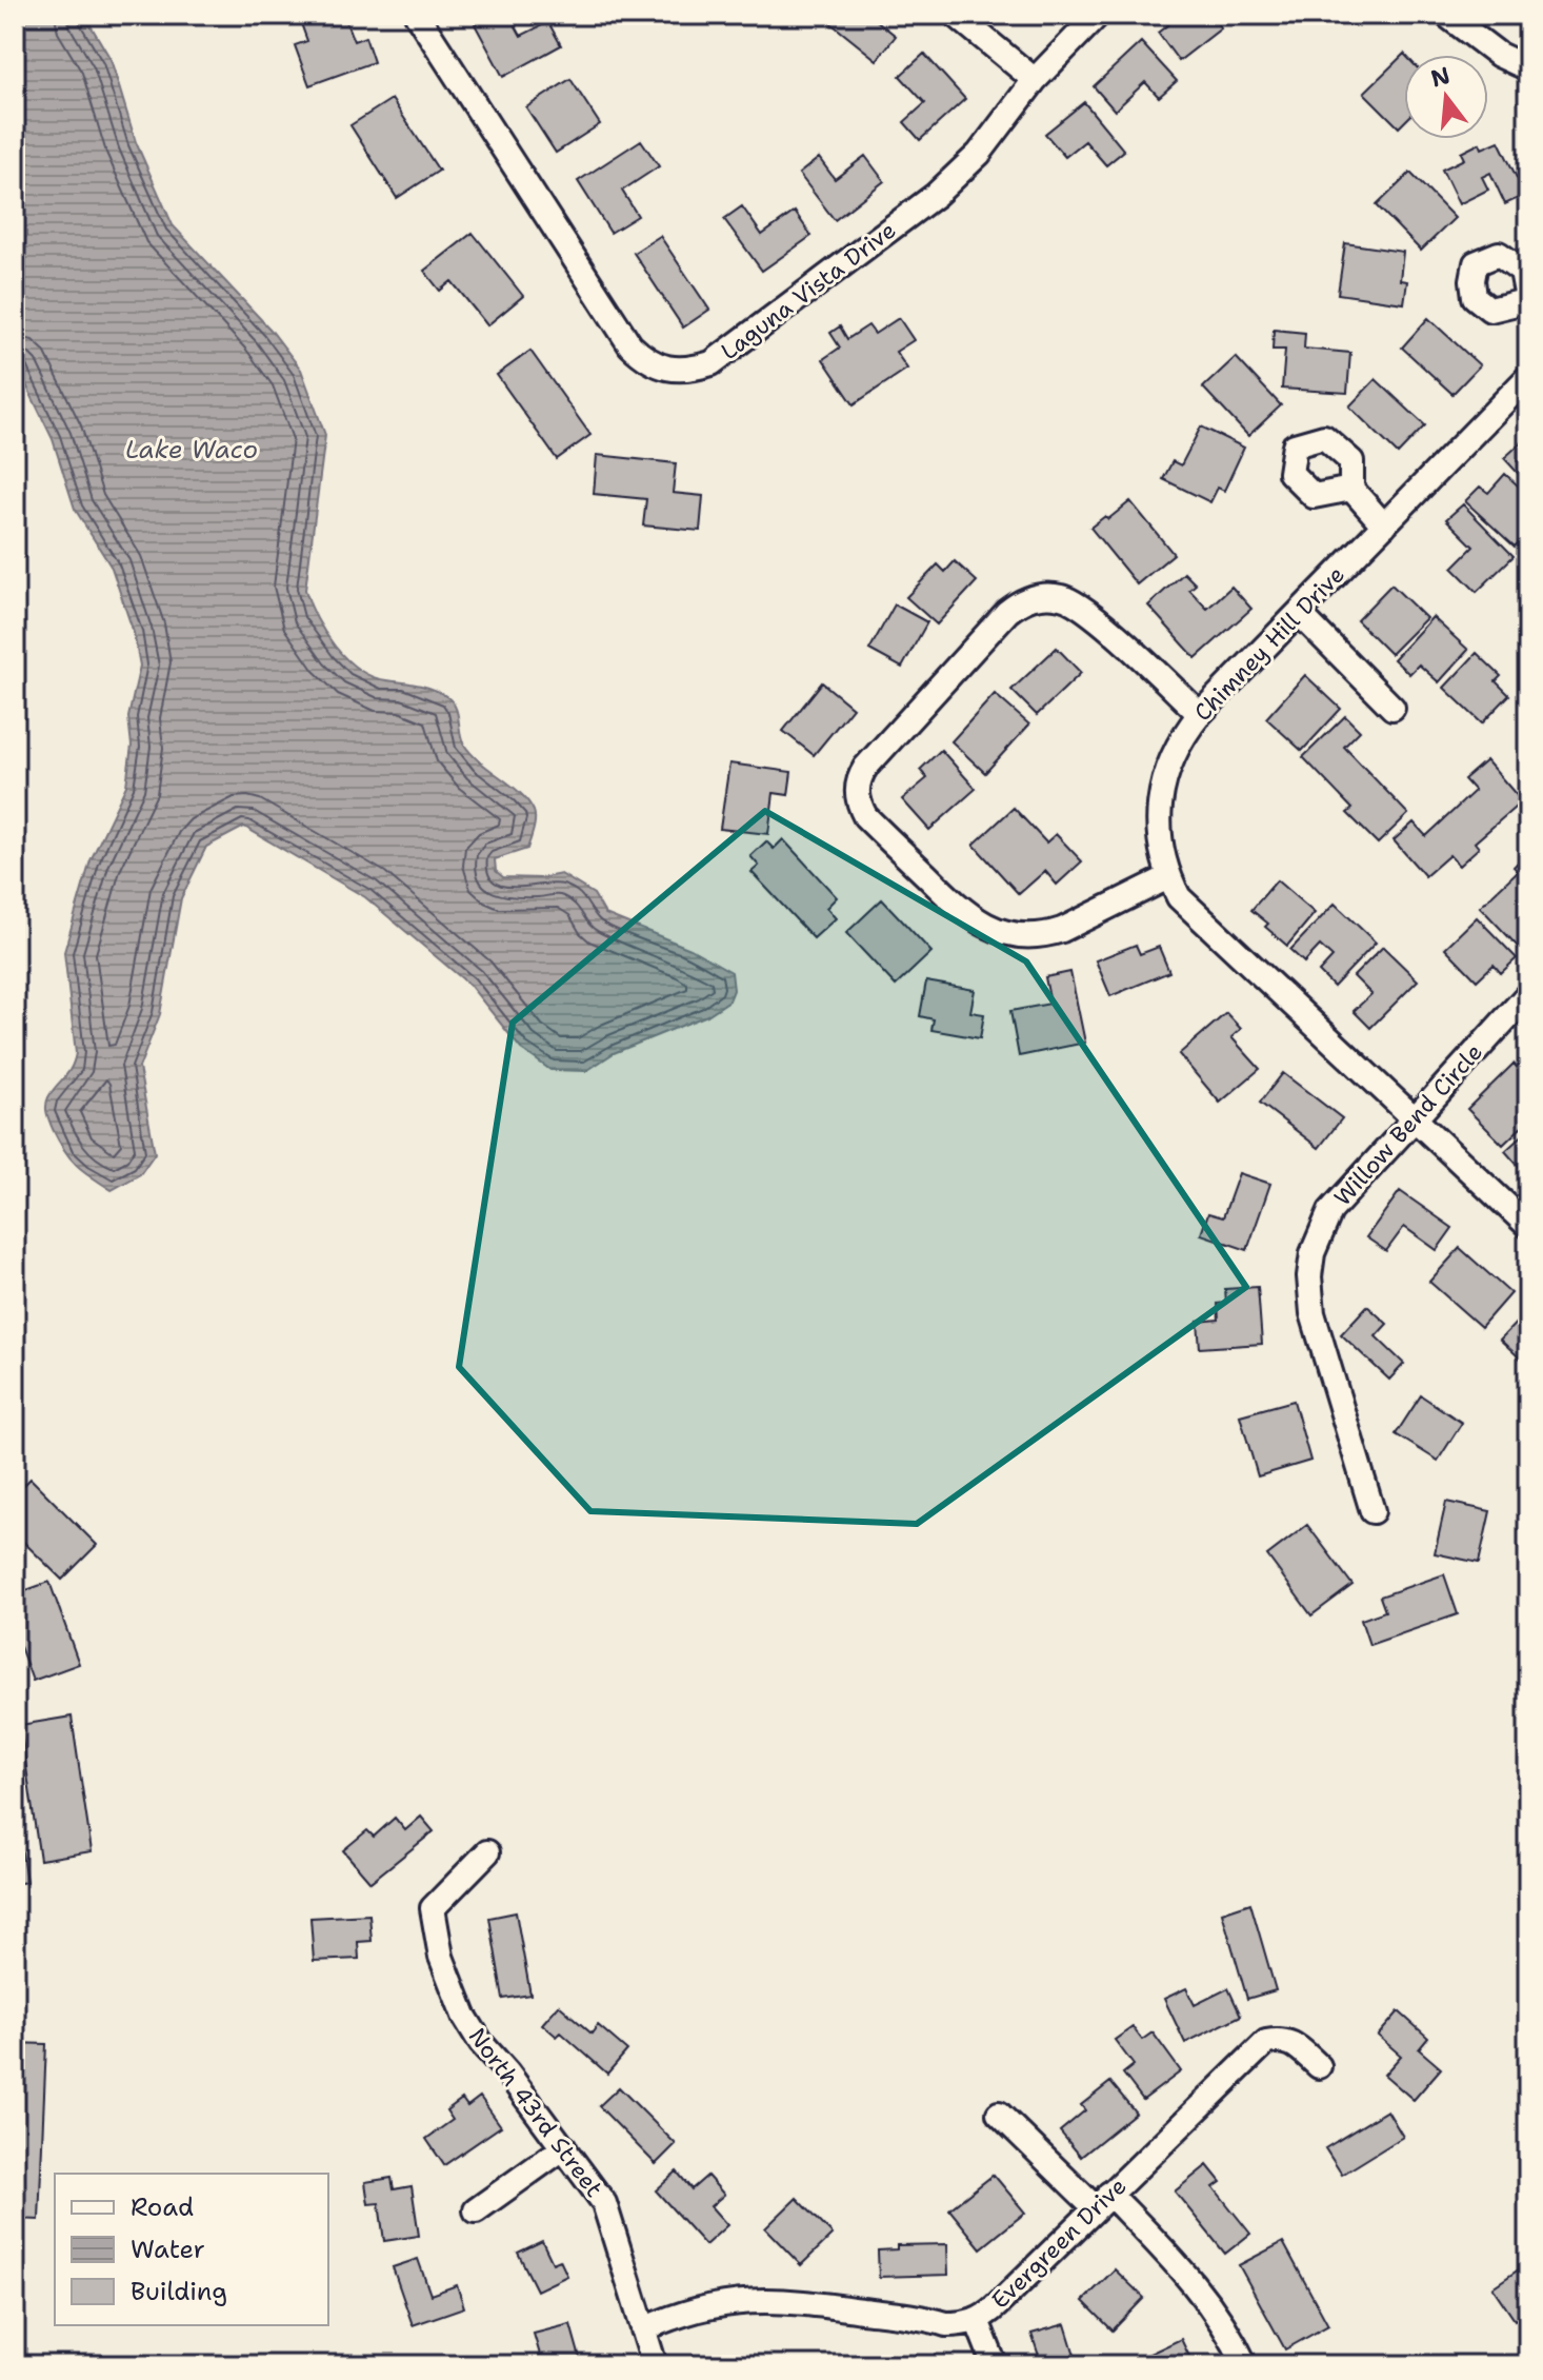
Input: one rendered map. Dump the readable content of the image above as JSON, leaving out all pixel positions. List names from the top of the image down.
{
  "streets": {
    "street": [
      "Laguna Vista Drive",
      "Chimney Hill Drive",
      "Willow Bend Circle",
      "North 43rd Street",
      "Evergreen Drive"
    ]
  },
  "crossings": [
    ["Chimney Hill Drive", "Willow Bend Circle"],
    ["North 43rd Street", "Evergreen Drive"]
  ],
  "water": ["Lake Waco"],
  "legend": ["Road", "Water", "Building"],
  "north": "top"
}
